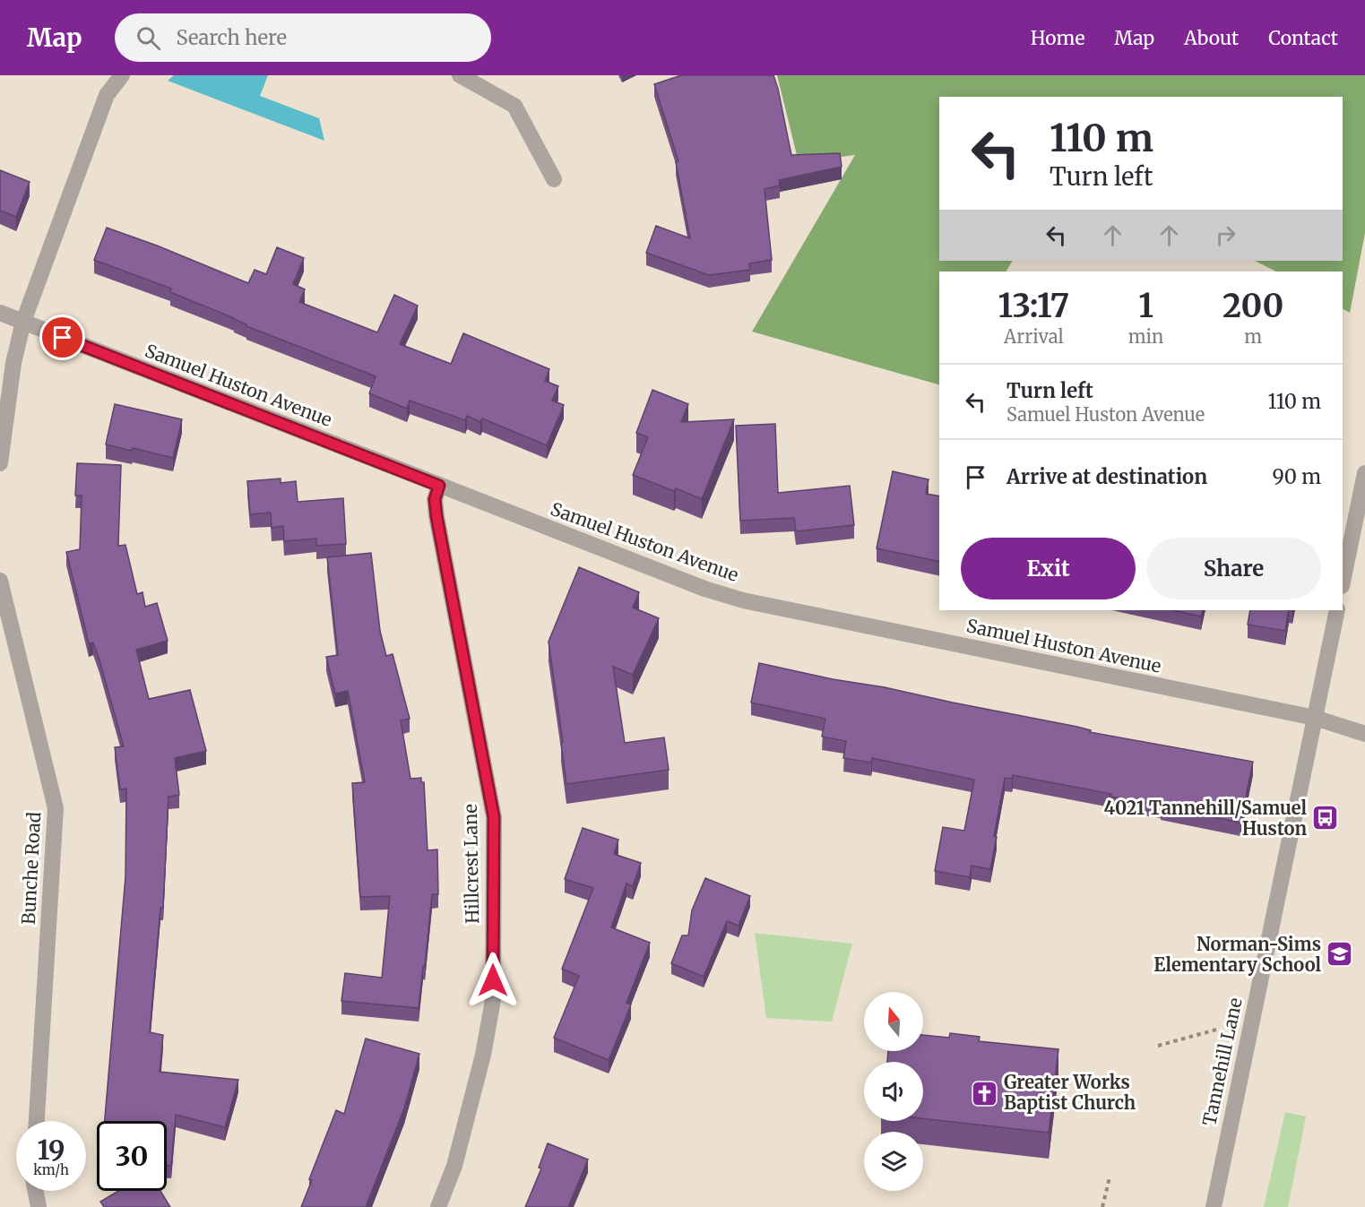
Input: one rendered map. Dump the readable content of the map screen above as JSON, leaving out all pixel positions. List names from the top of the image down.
{
  "streets": {
    "street": [
      "Samuel Huston Avenue",
      "Hillcrest Lane",
      "Bunche Road",
      "Tannehill Lane"
    ]
  },
  "crossings": [
    ["Samuel Huston Avenue", "Hillcrest Lane"],
    ["Samuel Huston Avenue", "Tannehill Lane"]
  ],
  "places": {
    "bus stop": ["4021 Tannehill/Samuel Huston"],
    "school or university": ["Norman-Sims Elementary School"],
    "church": ["Greater Works Baptist Church"]
  },
  "north": "top",
  "page": {
    "header": "Map",
    "search": "Search here",
    "nav": [
      "Home",
      "Map",
      "About",
      "Contact"
    ],
    "turn": ["110 m", "Turn left"],
    "eta": [
      "13:17",
      "Arrival",
      "1",
      "min",
      "200",
      "m"
    ],
    "list": [
      {
        "name": "Turn left",
        "note": "Samuel Huston Avenue",
        "value": "110 m"
      },
      {
        "name": "Arrive at destination",
        "value": "90 m"
      }
    ],
    "buttons": ["Exit", "Share"],
    "speed": "19 km/h",
    "limit": "30"
  }
}
